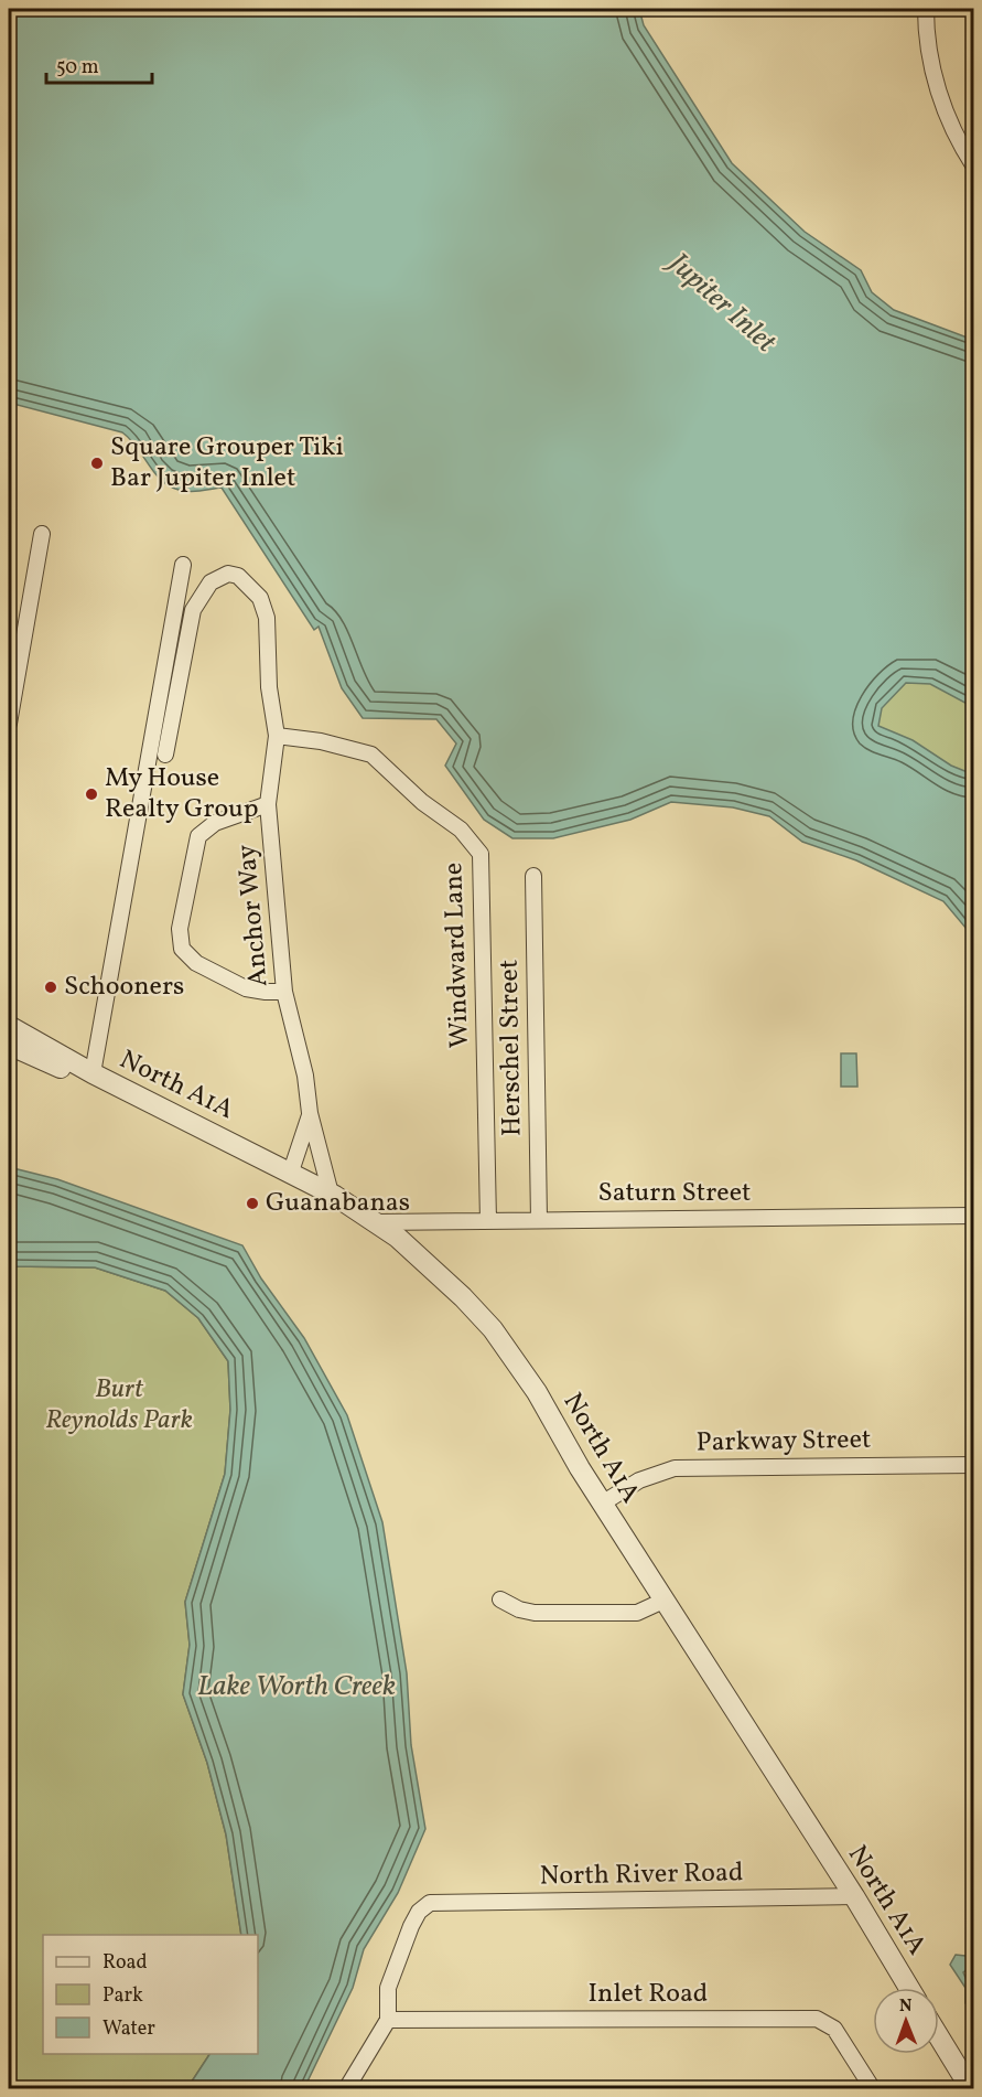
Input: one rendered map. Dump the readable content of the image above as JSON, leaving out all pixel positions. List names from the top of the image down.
{
  "streets": {
    "street": [
      "Anchor Way",
      "Windward Lane",
      "Herschel Street",
      "North A1A",
      "Saturn Street",
      "Parkway Street",
      "North River Road",
      "Inlet Road"
    ]
  },
  "crossings": [
    ["Anchor Way", "Windward Lane"],
    ["Anchor Way", "North A1A"],
    ["Windward Lane", "Saturn Street"],
    ["Herschel Street", "Saturn Street"],
    ["North A1A", "Saturn Street"],
    ["North A1A", "Parkway Street"],
    ["North A1A", "North River Road"],
    ["North River Road", "Inlet Road"]
  ],
  "water": ["Jupiter Inlet", "Lake Worth Creek"],
  "parks": ["Burt Reynolds Park"],
  "places": [
    "Square Grouper Tiki Bar Jupiter Inlet",
    "My House Realty Group",
    "Schooners",
    "Guanabanas"
  ],
  "legend": ["Road", "Park", "Water"],
  "scale_bar": "50 m",
  "north": "top"
}
